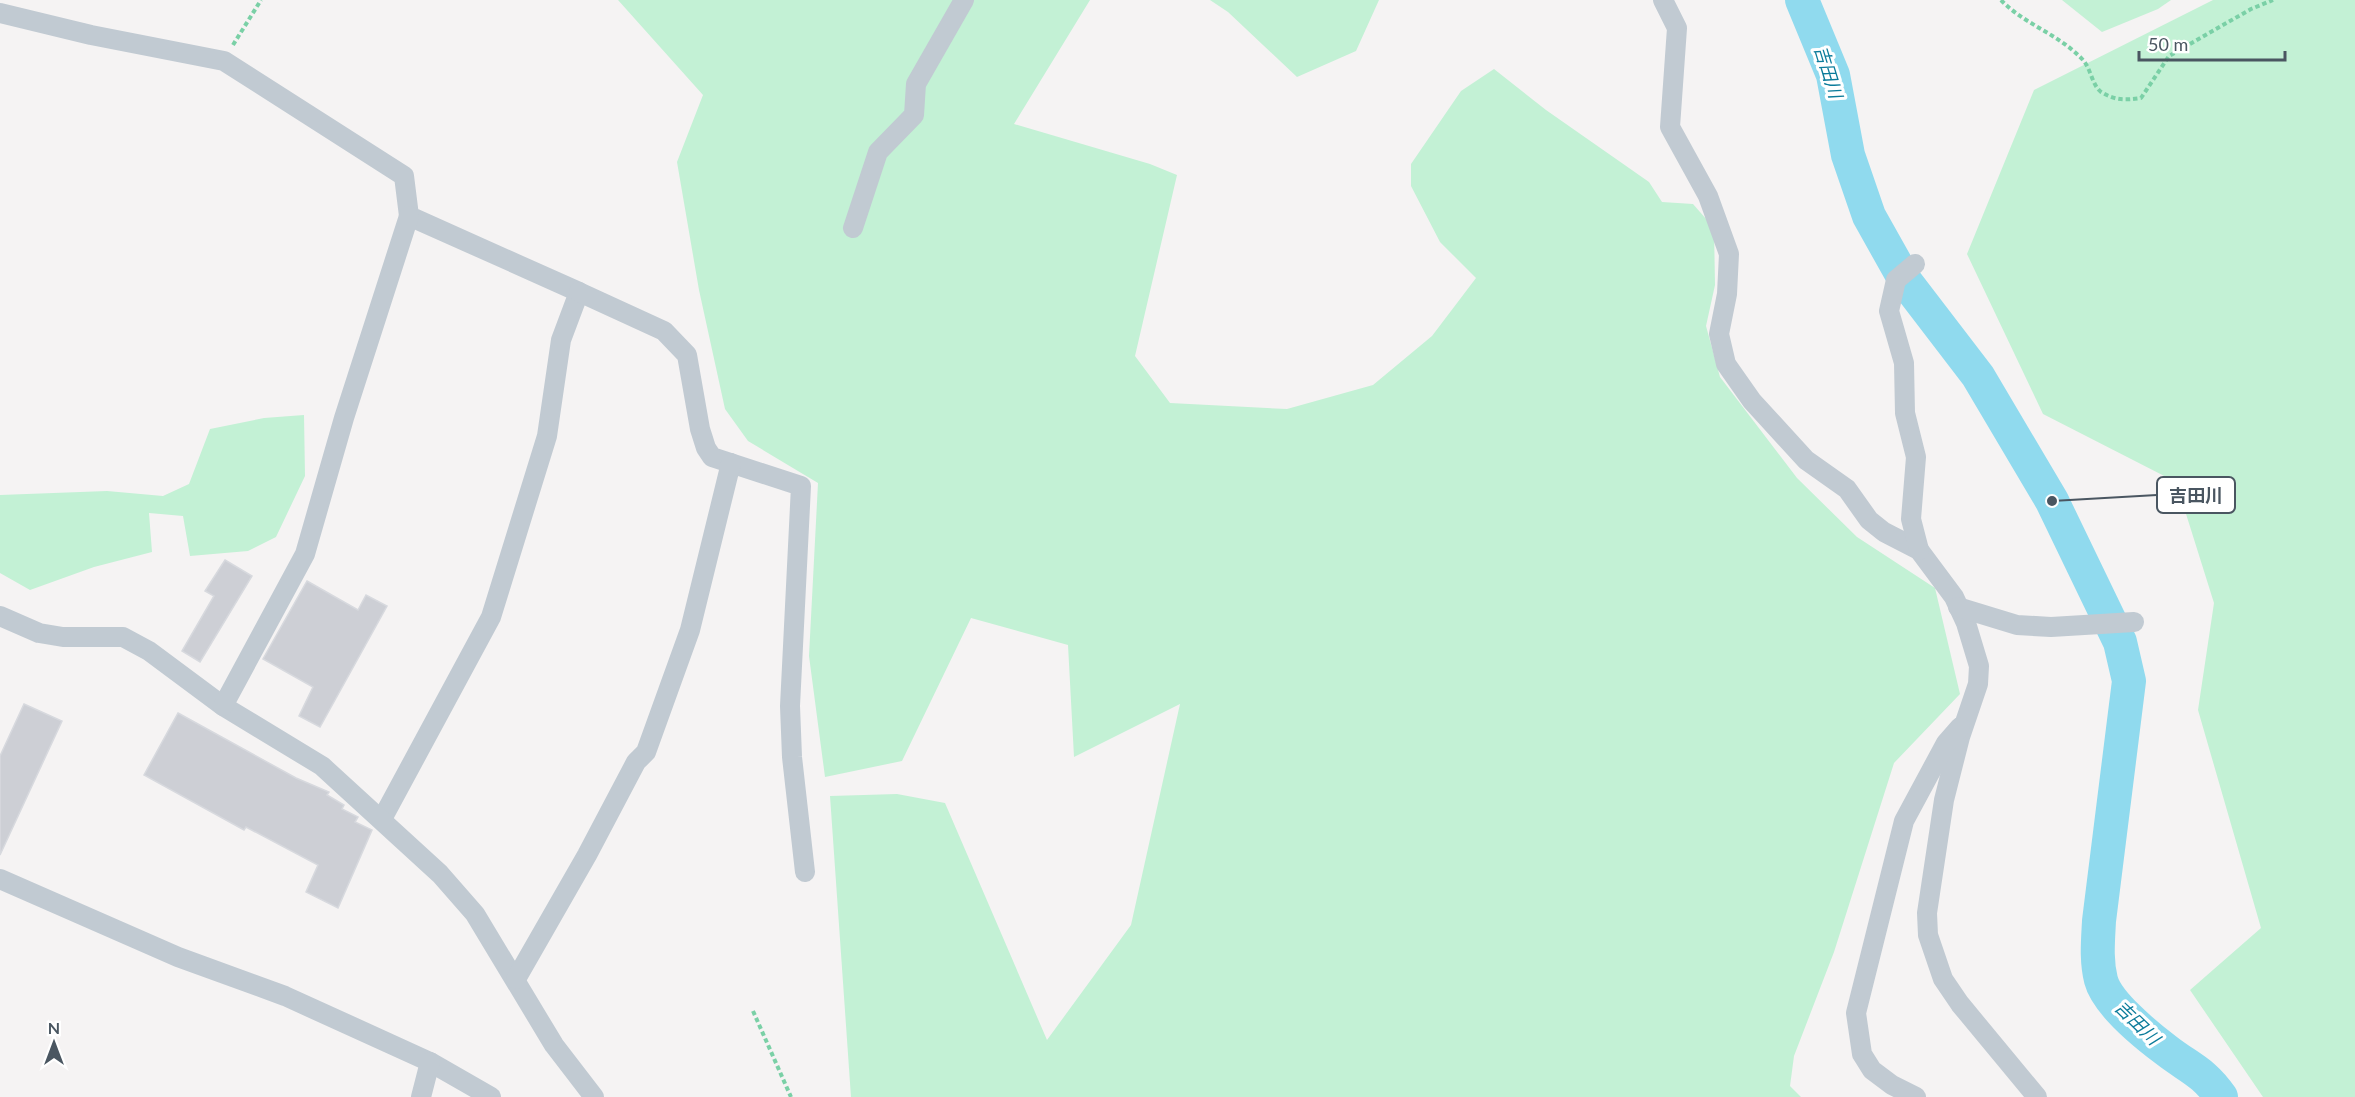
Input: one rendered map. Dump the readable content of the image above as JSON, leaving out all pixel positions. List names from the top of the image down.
{
  "water": ["吉田川"],
  "places": ["吉田川"],
  "scale_bar": "50 m",
  "north": "top"
}
